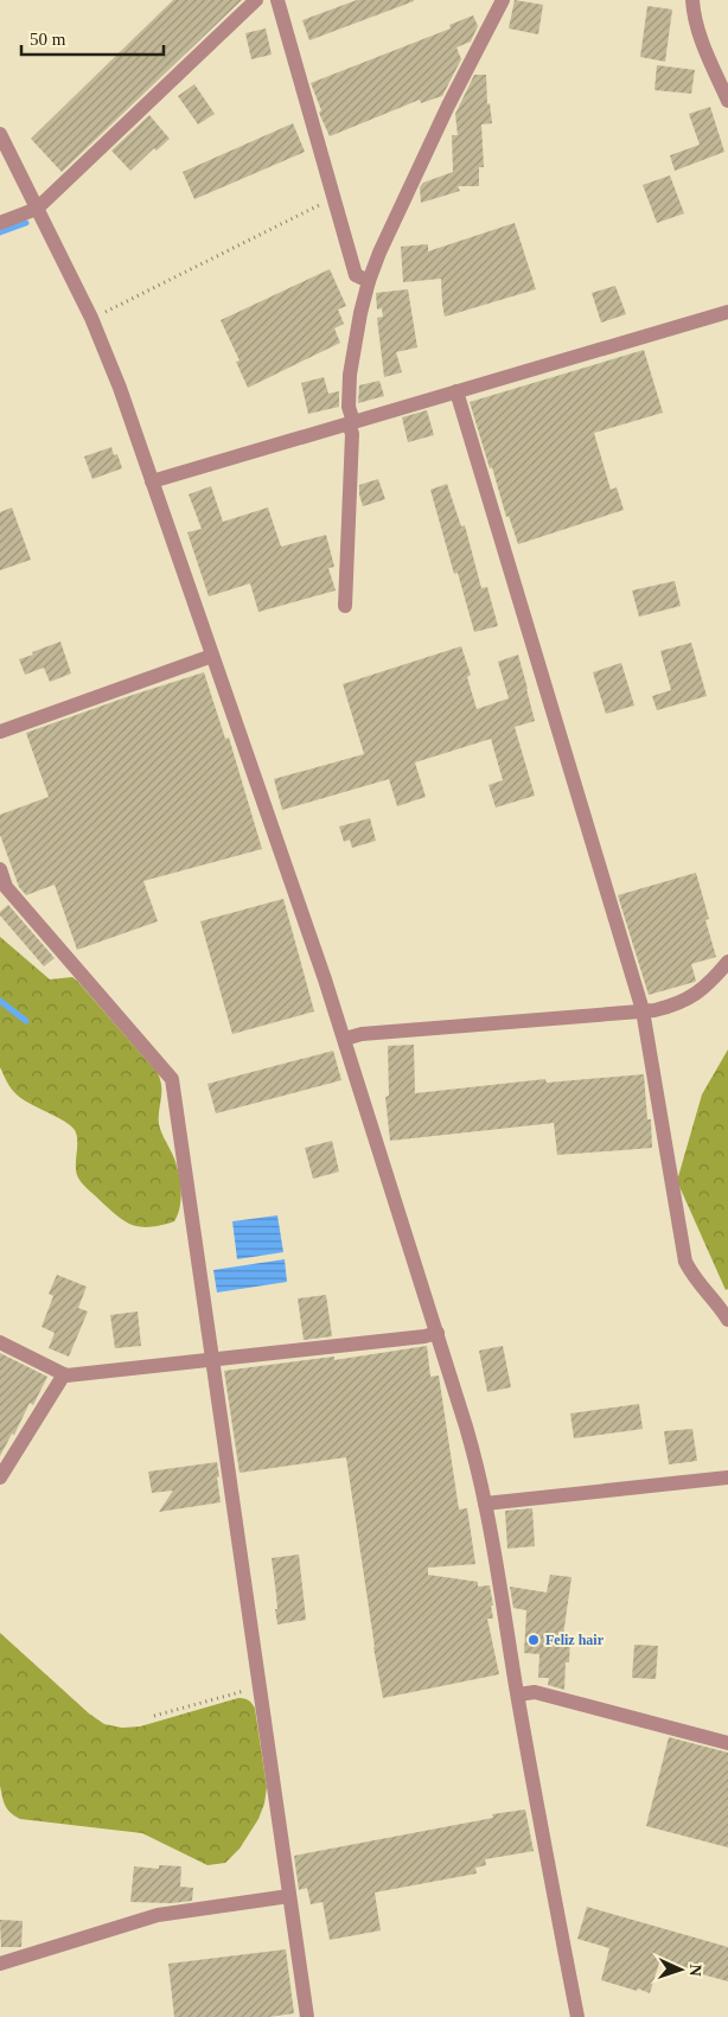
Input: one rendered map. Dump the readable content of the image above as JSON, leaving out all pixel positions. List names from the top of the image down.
{
  "places": ["Feliz hair"],
  "scale_bar": "50 m",
  "north": "right"
}
